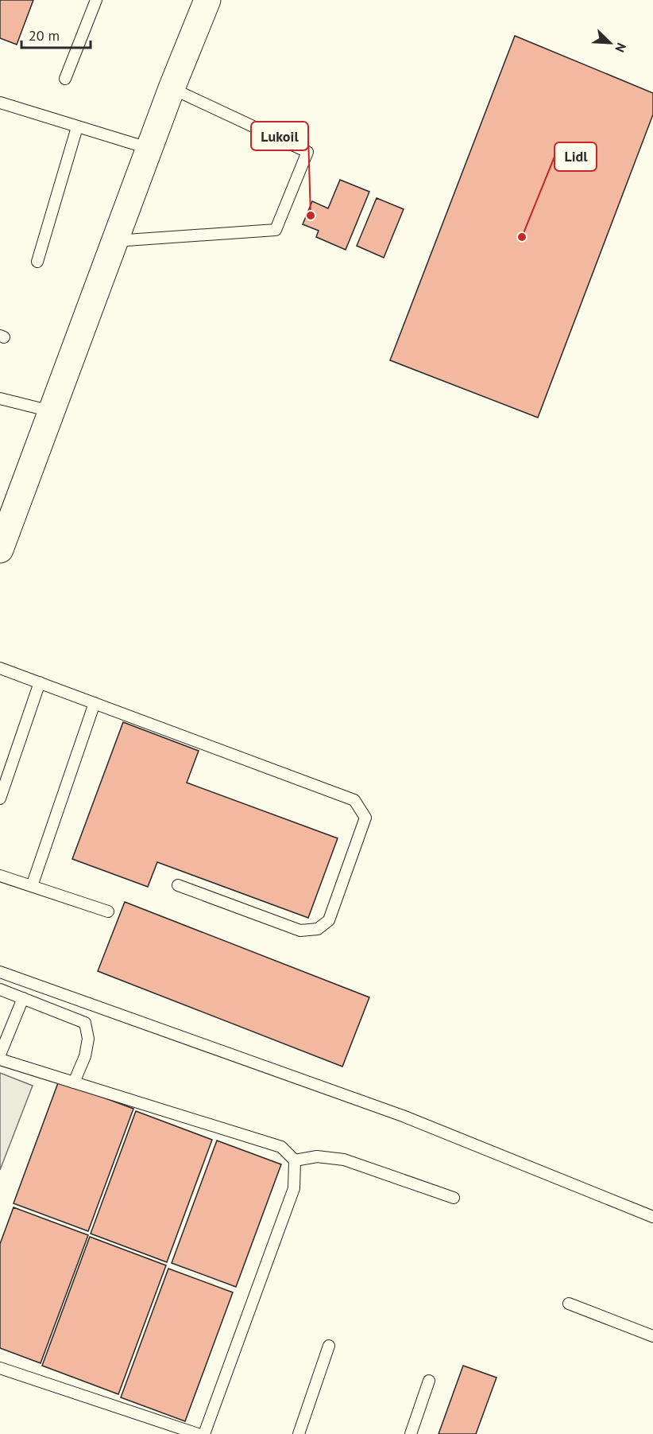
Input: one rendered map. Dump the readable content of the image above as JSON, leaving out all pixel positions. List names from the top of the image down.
{
  "places": ["Lukoil", "Lidl"],
  "scale_bar": "20 m",
  "north": "bottom right"
}
